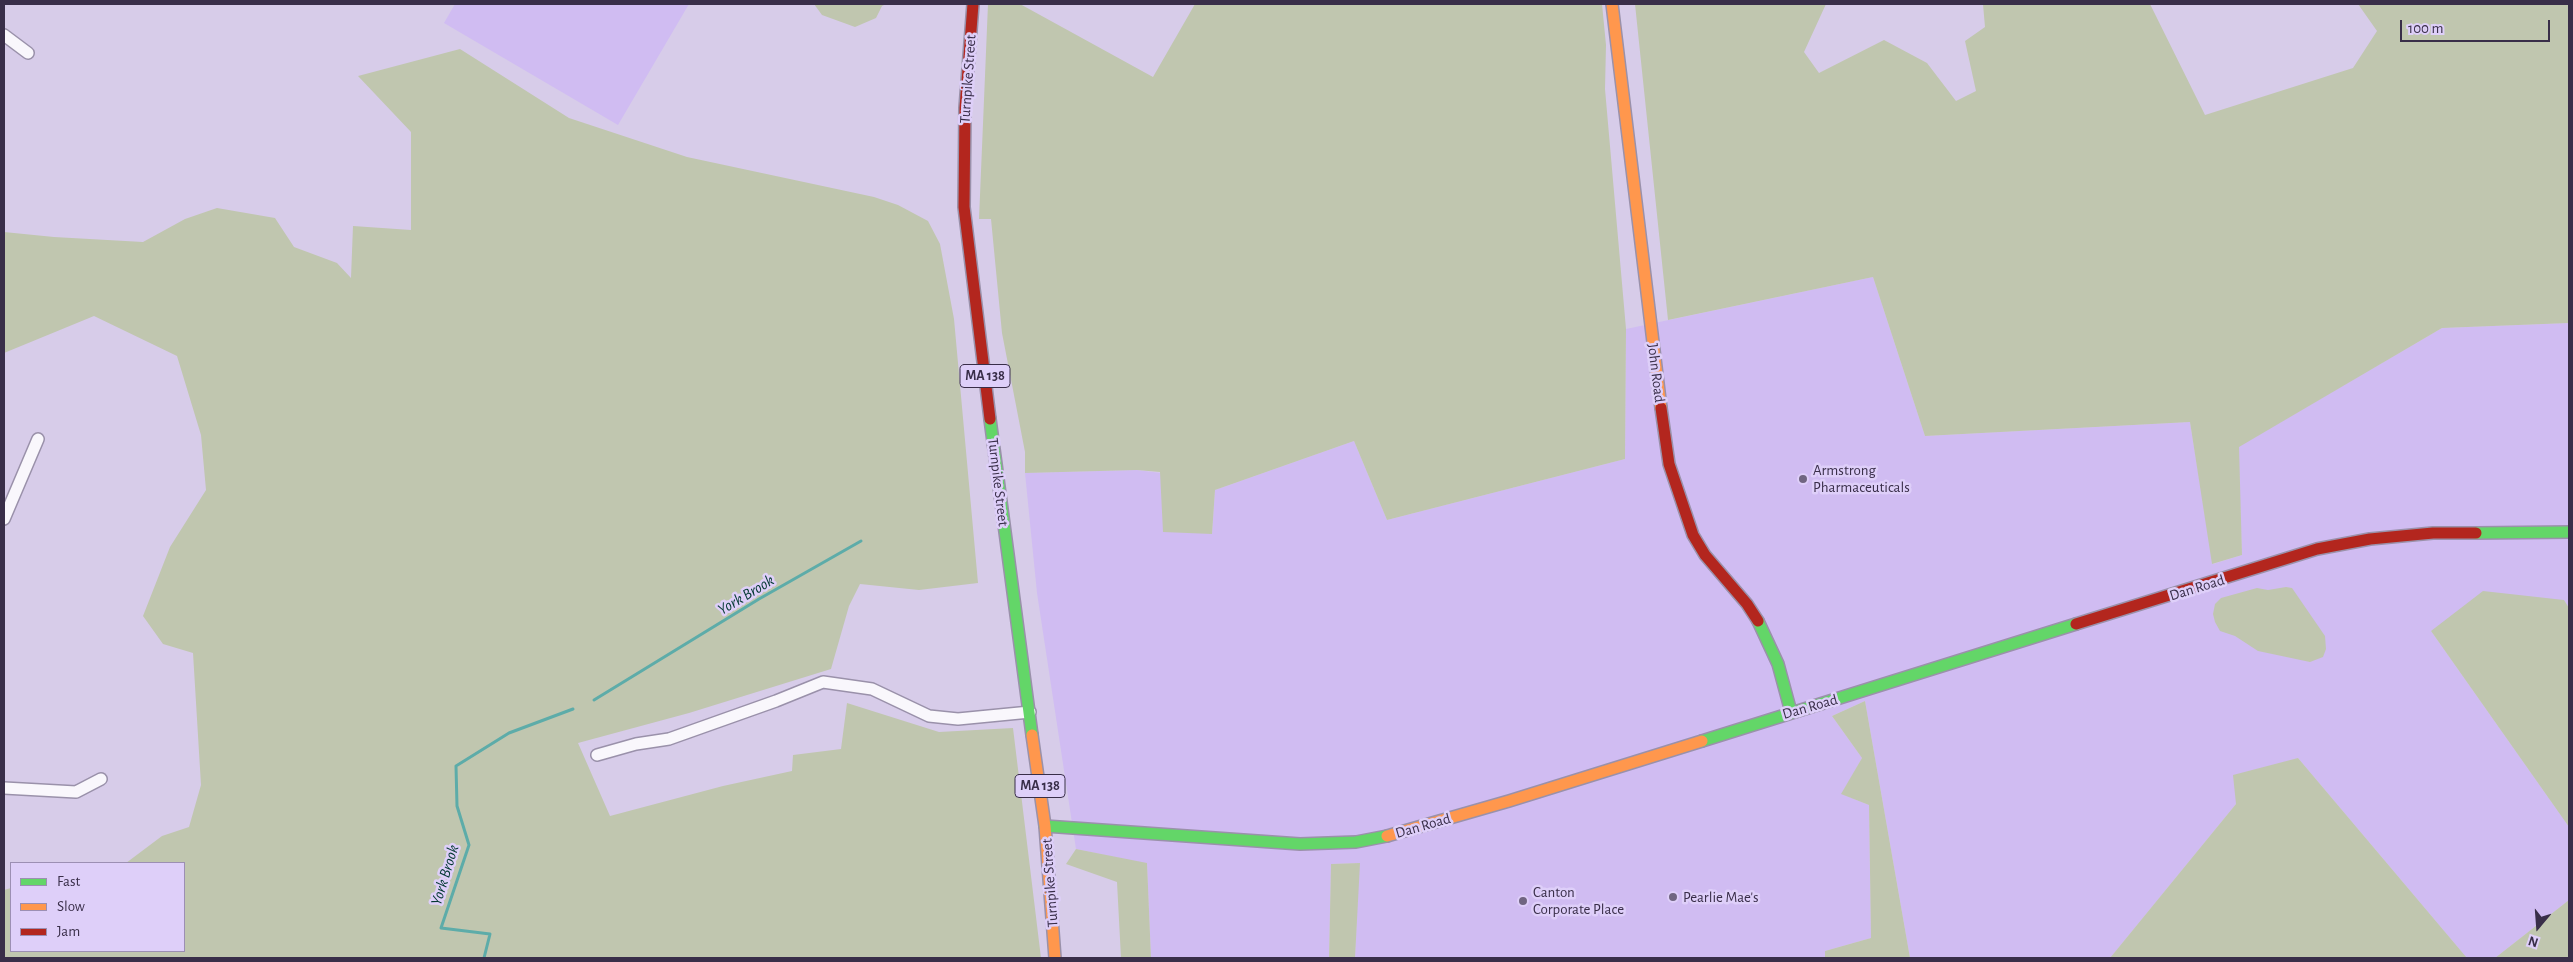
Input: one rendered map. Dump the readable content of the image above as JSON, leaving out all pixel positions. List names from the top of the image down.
{
  "streets": {
    "street": [
      "Turnpike Street",
      "John Road",
      "MA 138",
      "Dan Road"
    ]
  },
  "crossings": [
    ["Turnpike Street", "Dan Road"],
    ["John Road", "Dan Road"]
  ],
  "water": ["York Brook"],
  "places": ["Armstrong Pharmaceuticals", "Pearlie Mae's", "Canton Corporate Place"],
  "legend": ["Fast", "Slow", "Jam"],
  "scale_bar": "100 m",
  "north": "bottom"
}
